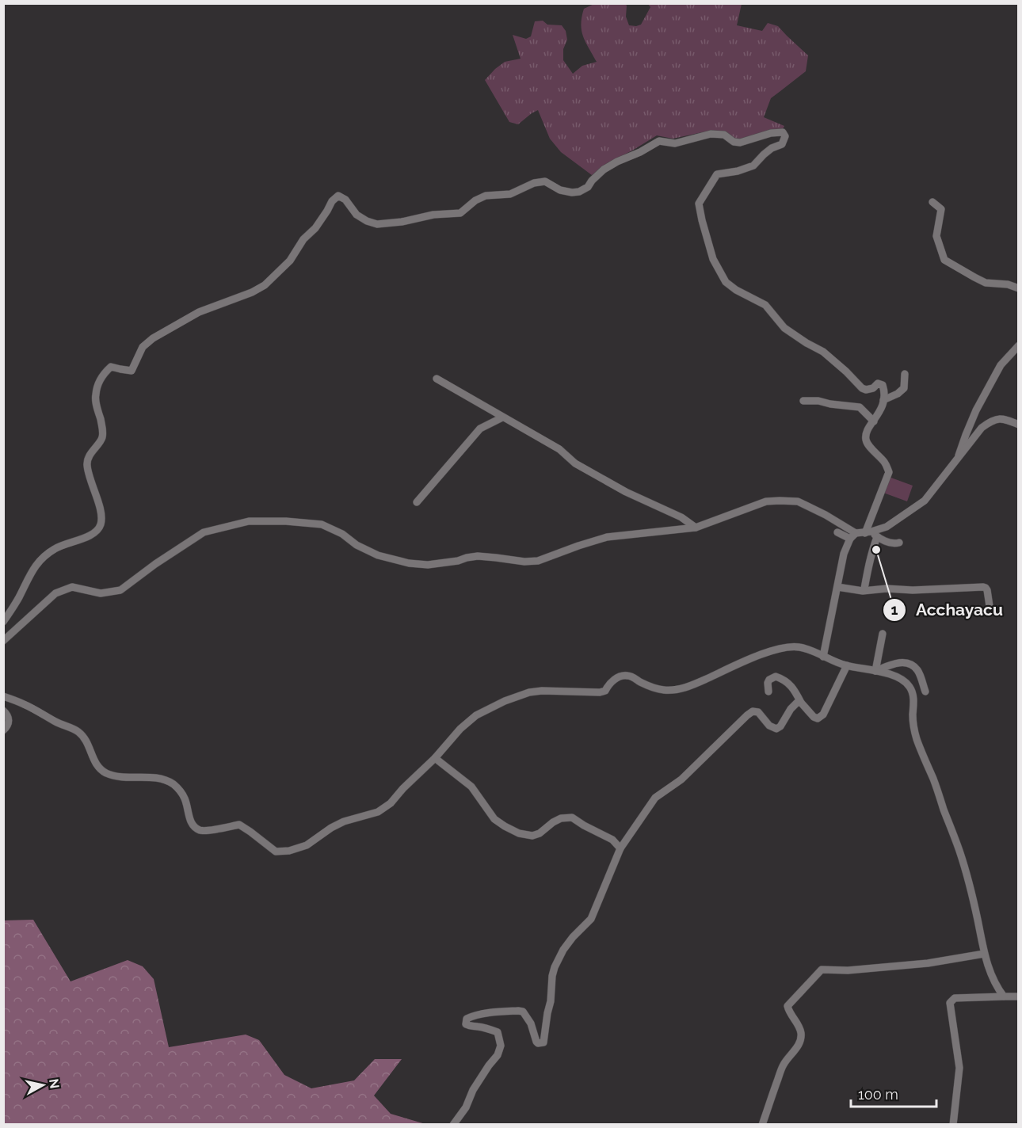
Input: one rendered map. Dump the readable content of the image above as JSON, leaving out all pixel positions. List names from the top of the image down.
{
  "places": ["Acchayacu"],
  "scale_bar": "100 m",
  "north": "right"
}
